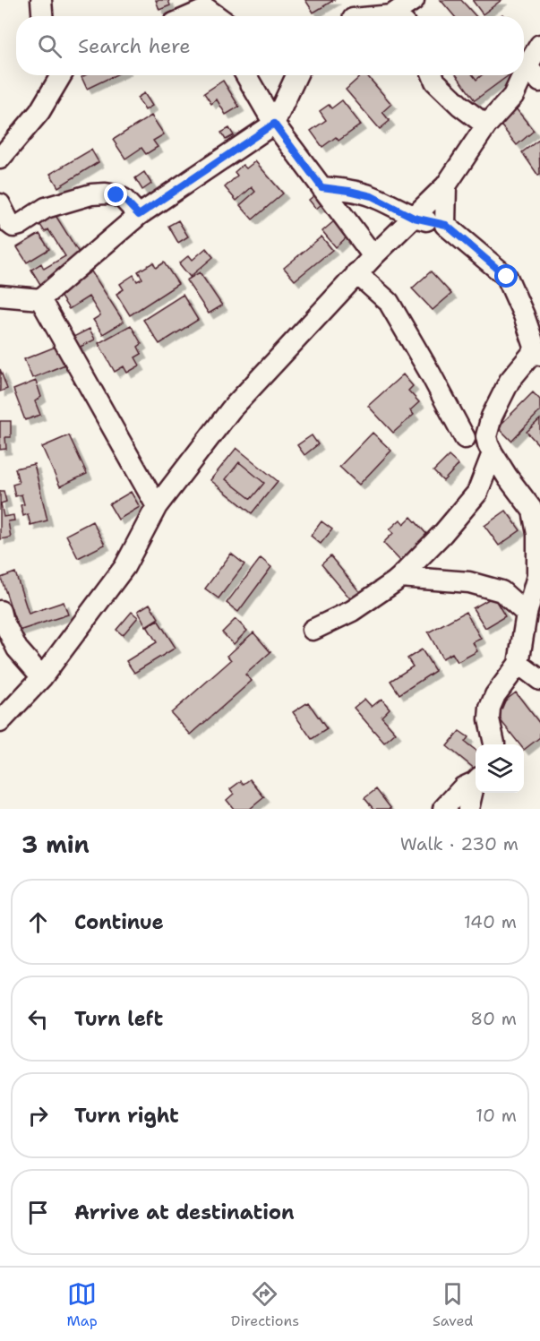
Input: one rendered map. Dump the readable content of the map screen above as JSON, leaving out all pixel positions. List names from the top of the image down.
{
  "page": {
    "search": "Search here",
    "heading": ["3 min", "Walk · 230 m"],
    "list": [
      ["Continue", "140 m"],
      ["Turn left", "80 m"],
      ["Turn right", "10 m"],
      "Arrive at destination"
    ],
    "nav": ["Map", "Directions", "Saved"]
  }
}
